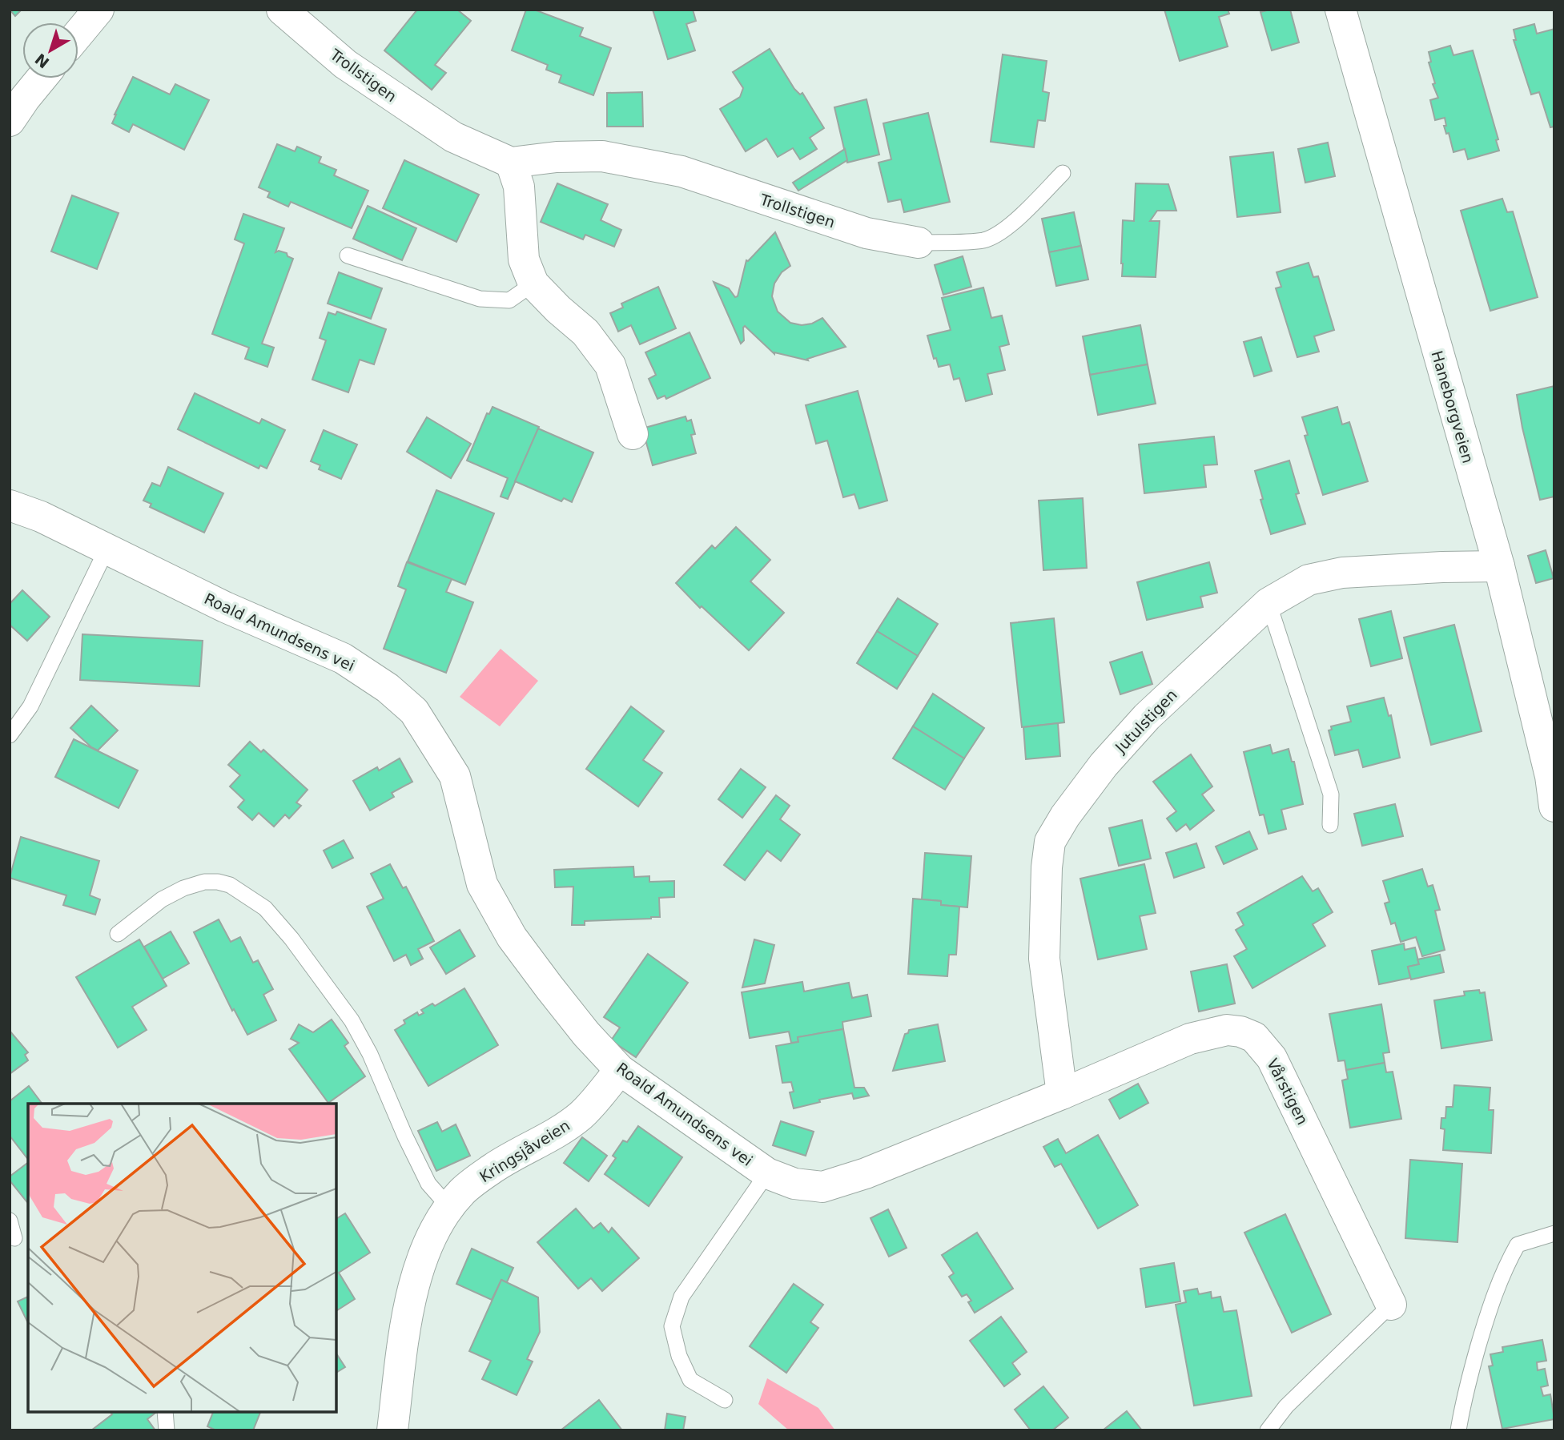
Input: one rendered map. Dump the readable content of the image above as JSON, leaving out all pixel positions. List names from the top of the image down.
{
  "streets": {
    "street": [
      "Trollstigen",
      "Haneborgveien",
      "Roald Amundsens vei",
      "Jutulstigen",
      "Vårstigen",
      "Kringsjåveien"
    ]
  },
  "crossings": [
    ["Haneborgveien", "Jutulstigen"],
    ["Roald Amundsens vei", "Jutulstigen"],
    ["Roald Amundsens vei", "Vårstigen"],
    ["Roald Amundsens vei", "Kringsjåveien"],
    ["Jutulstigen", "Vårstigen"]
  ],
  "north": "bottom left"
}
